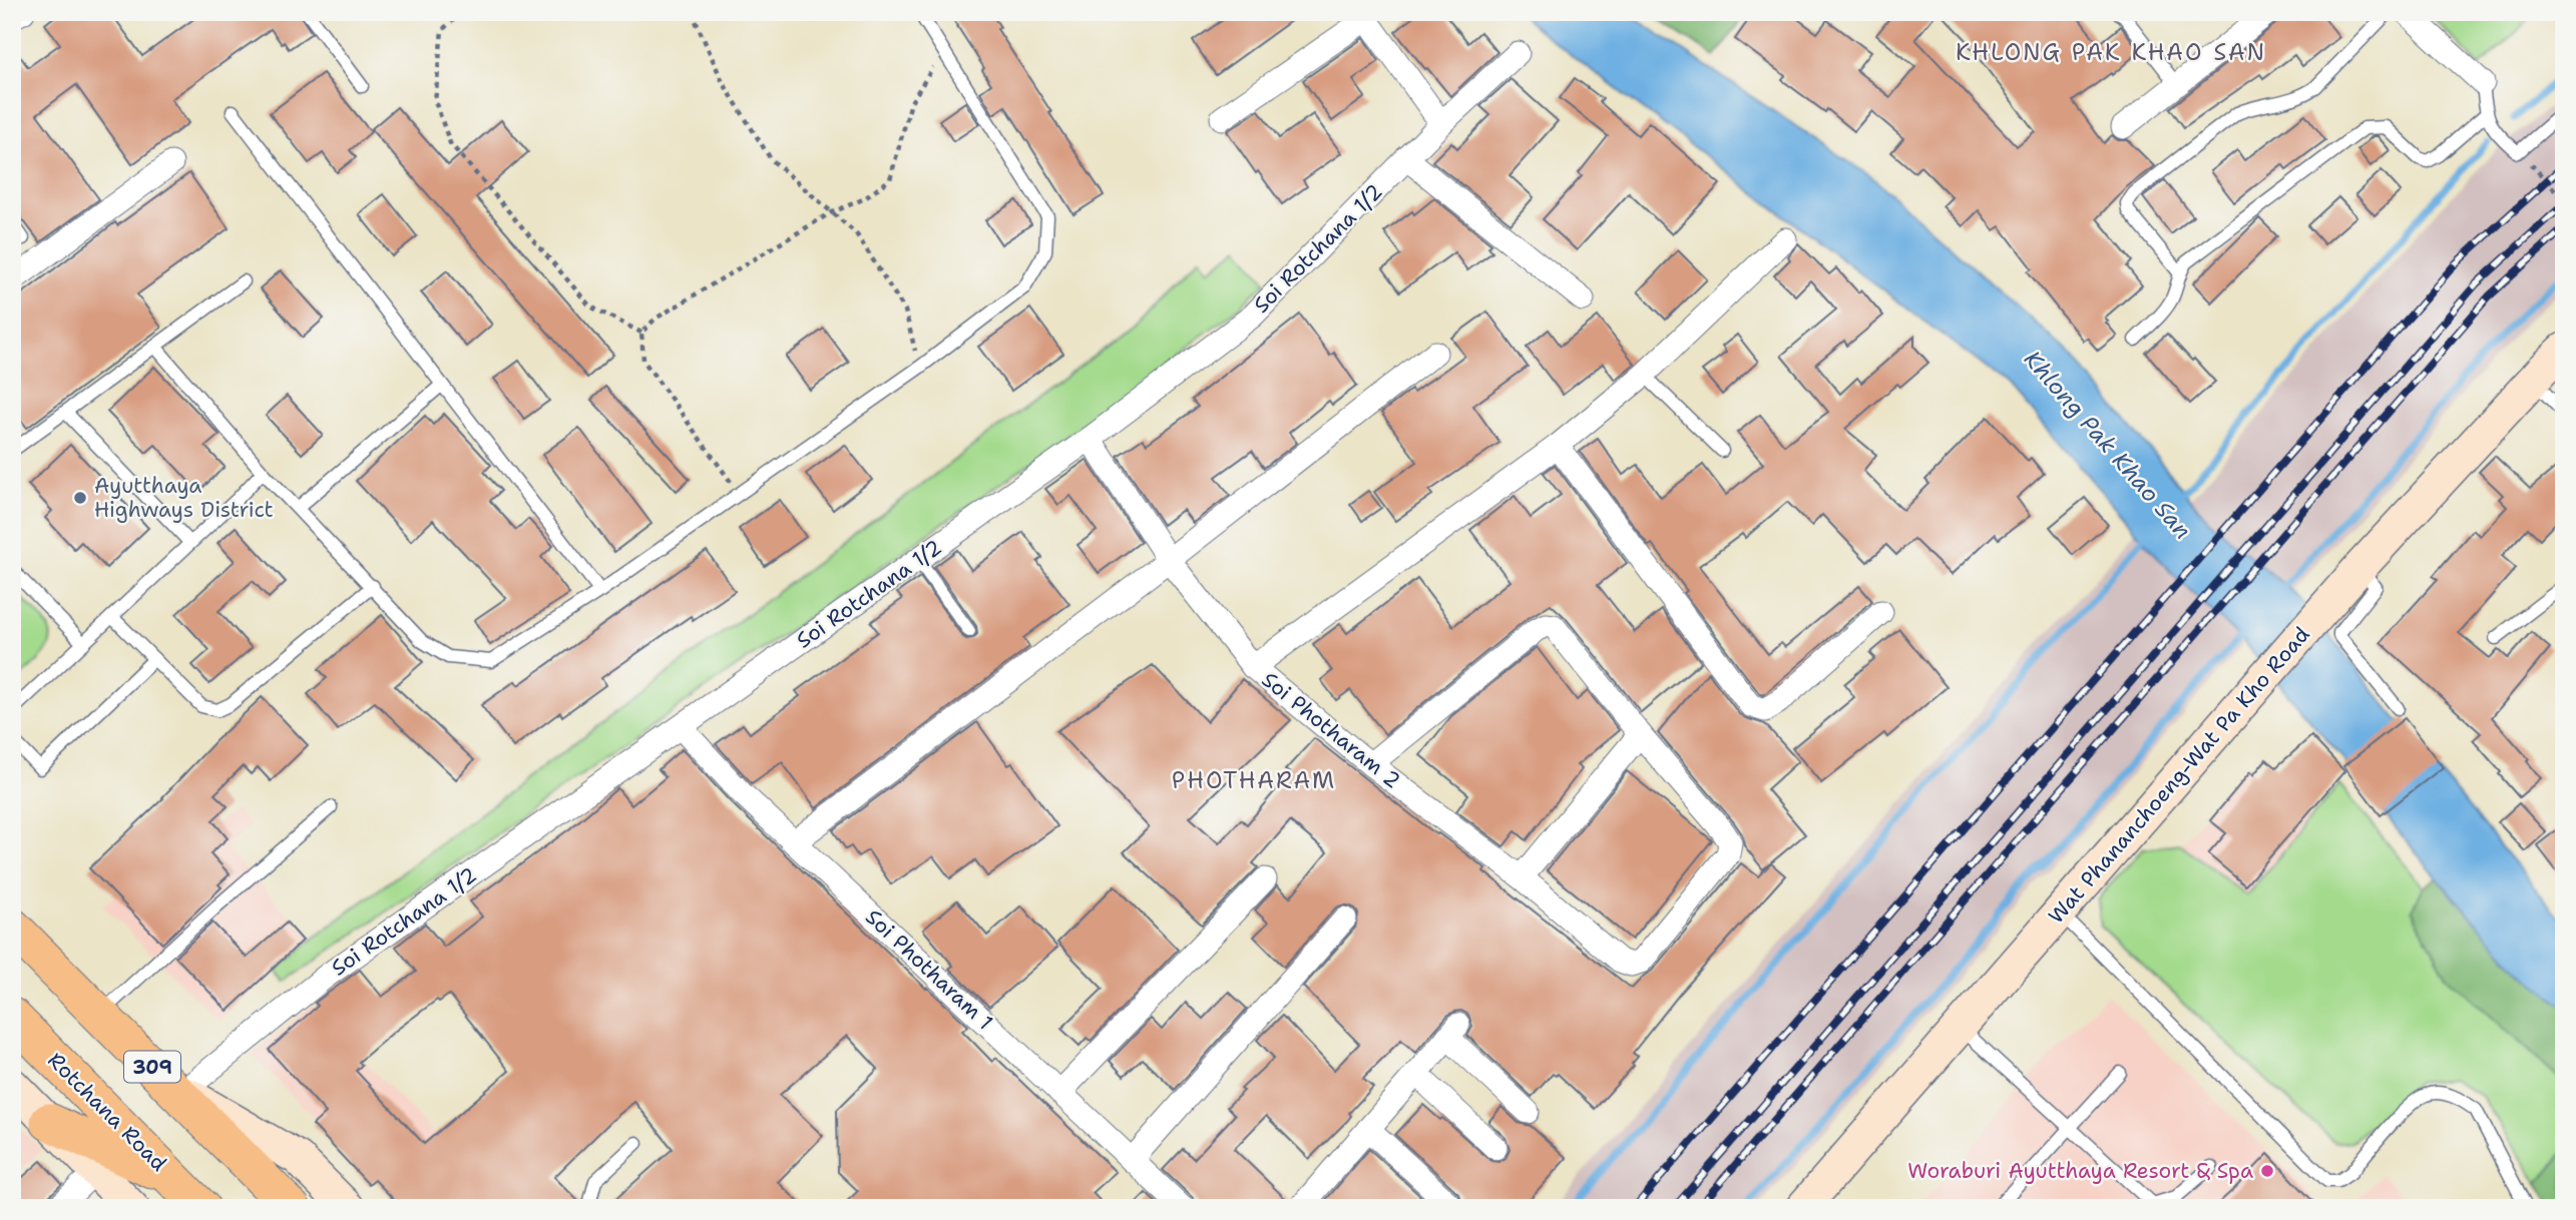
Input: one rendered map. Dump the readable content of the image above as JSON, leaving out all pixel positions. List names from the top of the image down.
{
  "streets": {
    "main road": ["Wat Phananchoeng-Wat Pa Kho Road", "309", "Rotchana Road"],
    "street": ["Soi Rotchana 1/2", "Soi Photharam 2", "Soi Photharam 1"]
  },
  "crossings": [
    ["Soi Rotchana 1/2", "Soi Photharam 2"],
    ["Soi Rotchana 1/2", "Soi Photharam 1"],
    ["Soi Rotchana 1/2", "309"]
  ],
  "districts": ["KHLONG PAK KHAO SAN", "PHOTHARAM"],
  "water": ["Khlong Pak Khao San"],
  "places": ["Ayutthaya Highways District", "Woraburi Ayutthaya Resort & Spa"]
}
